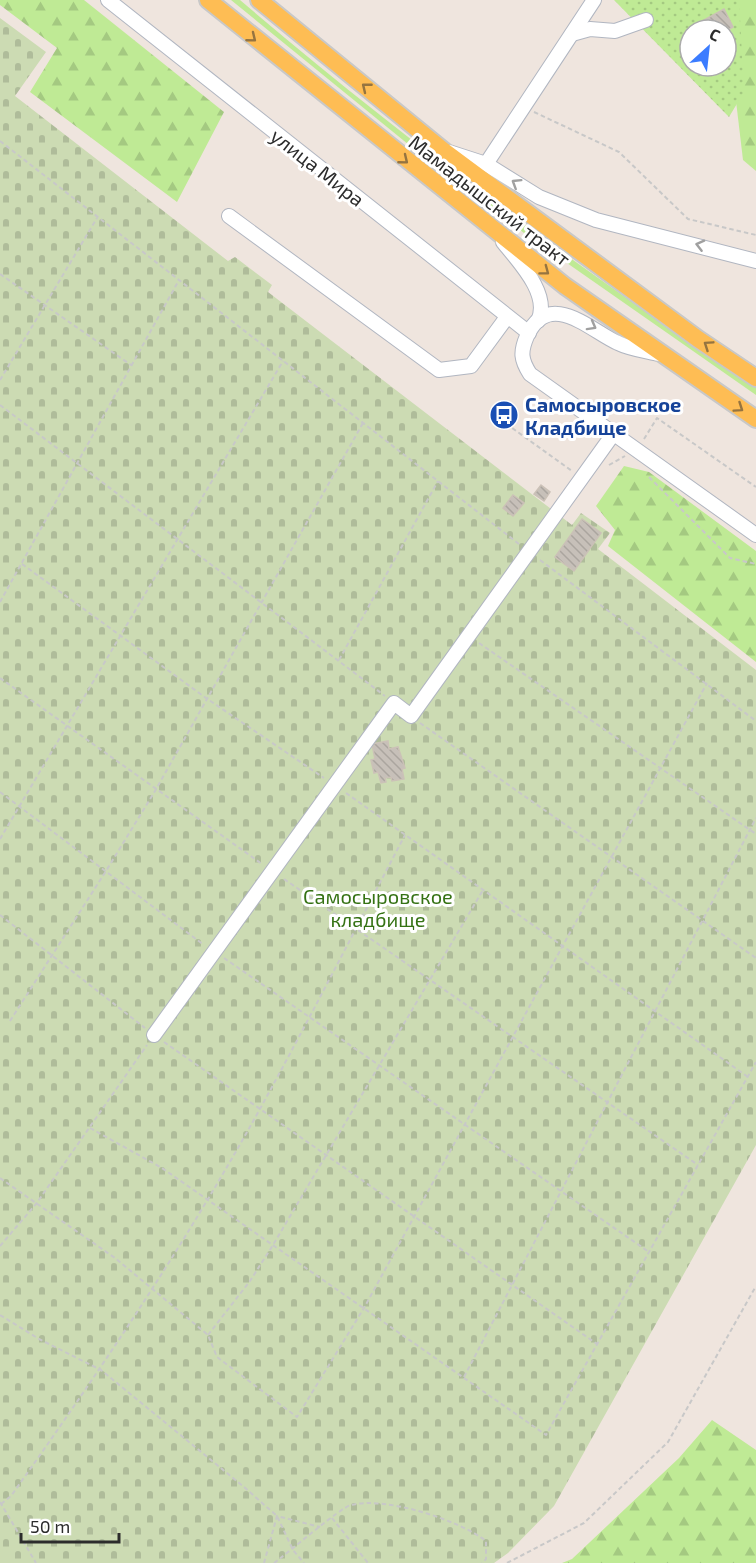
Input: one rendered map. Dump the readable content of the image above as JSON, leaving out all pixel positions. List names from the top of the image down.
{
  "streets": {
    "main road": ["Мамадышский тракт"],
    "street": ["улица Мира"]
  },
  "parks": ["Самосыровское кладбище"],
  "places": {
    "bus stop": ["Самосыровское Кладбище"]
  },
  "scale_bar": "50 m",
  "north": "top right"
}
